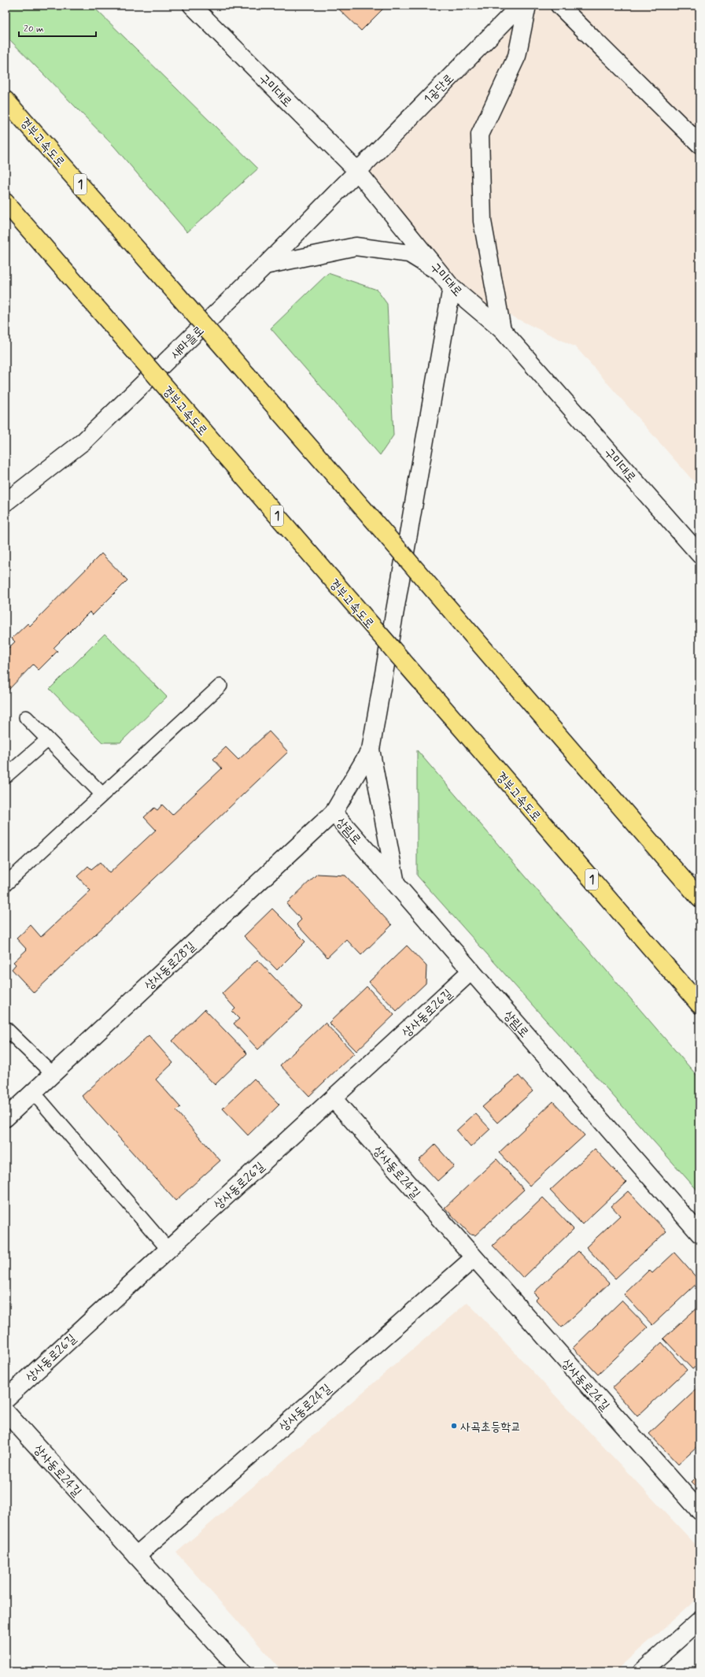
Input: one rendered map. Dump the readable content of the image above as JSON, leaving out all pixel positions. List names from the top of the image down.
{
  "streets": {
    "highway": ["경부고속도로", "1"],
    "street": [
      "1공단로",
      "구미대로",
      "새마을로",
      "상림로",
      "상사동로28길",
      "상사동로26길",
      "상사동로24길"
    ]
  },
  "crossings": [
    ["1공단로", "구미대로"],
    ["1공단로", "새마을로"],
    ["구미대로", "새마을로"],
    ["상림로", "상사동로28길"],
    ["상림로", "상사동로26길"],
    ["상사동로26길", "상사동로24길"]
  ],
  "places": ["사곡초등학교"],
  "scale_bar": "20 m"
}
